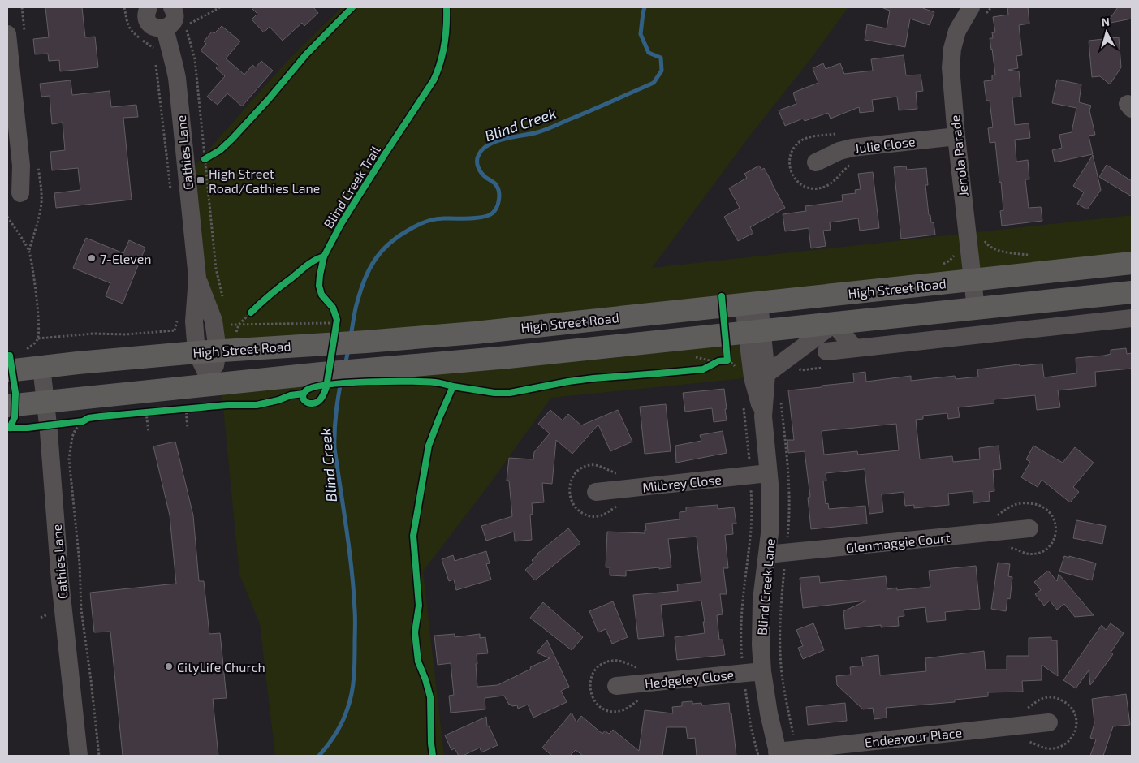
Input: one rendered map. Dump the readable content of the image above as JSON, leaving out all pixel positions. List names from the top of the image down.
{
  "streets": {
    "main road": ["High Street Road"],
    "street": [
      "Julie Close",
      "Cathies Lane",
      "Jenola Parade",
      "Milbrey Close",
      "Glenmaggie Court",
      "Blind Creek Lane",
      "Hedgeley Close",
      "Endeavour Place"
    ],
    "cycle path": ["Blind Creek Trail"]
  },
  "crossings": [
    ["Julie Close", "Jenola Parade"],
    ["Cathies Lane", "High Street Road"],
    ["Jenola Parade", "High Street Road"],
    ["High Street Road", "Blind Creek Lane"],
    ["Milbrey Close", "Blind Creek Lane"],
    ["Glenmaggie Court", "Blind Creek Lane"],
    ["Blind Creek Lane", "Hedgeley Close"],
    ["Blind Creek Lane", "Endeavour Place"]
  ],
  "water": ["Blind Creek"],
  "places": {
    "transit": ["High Street Road/Cathies Lane"],
    "other": ["7-Eleven", "CityLife Church"]
  },
  "north": "top"
}
